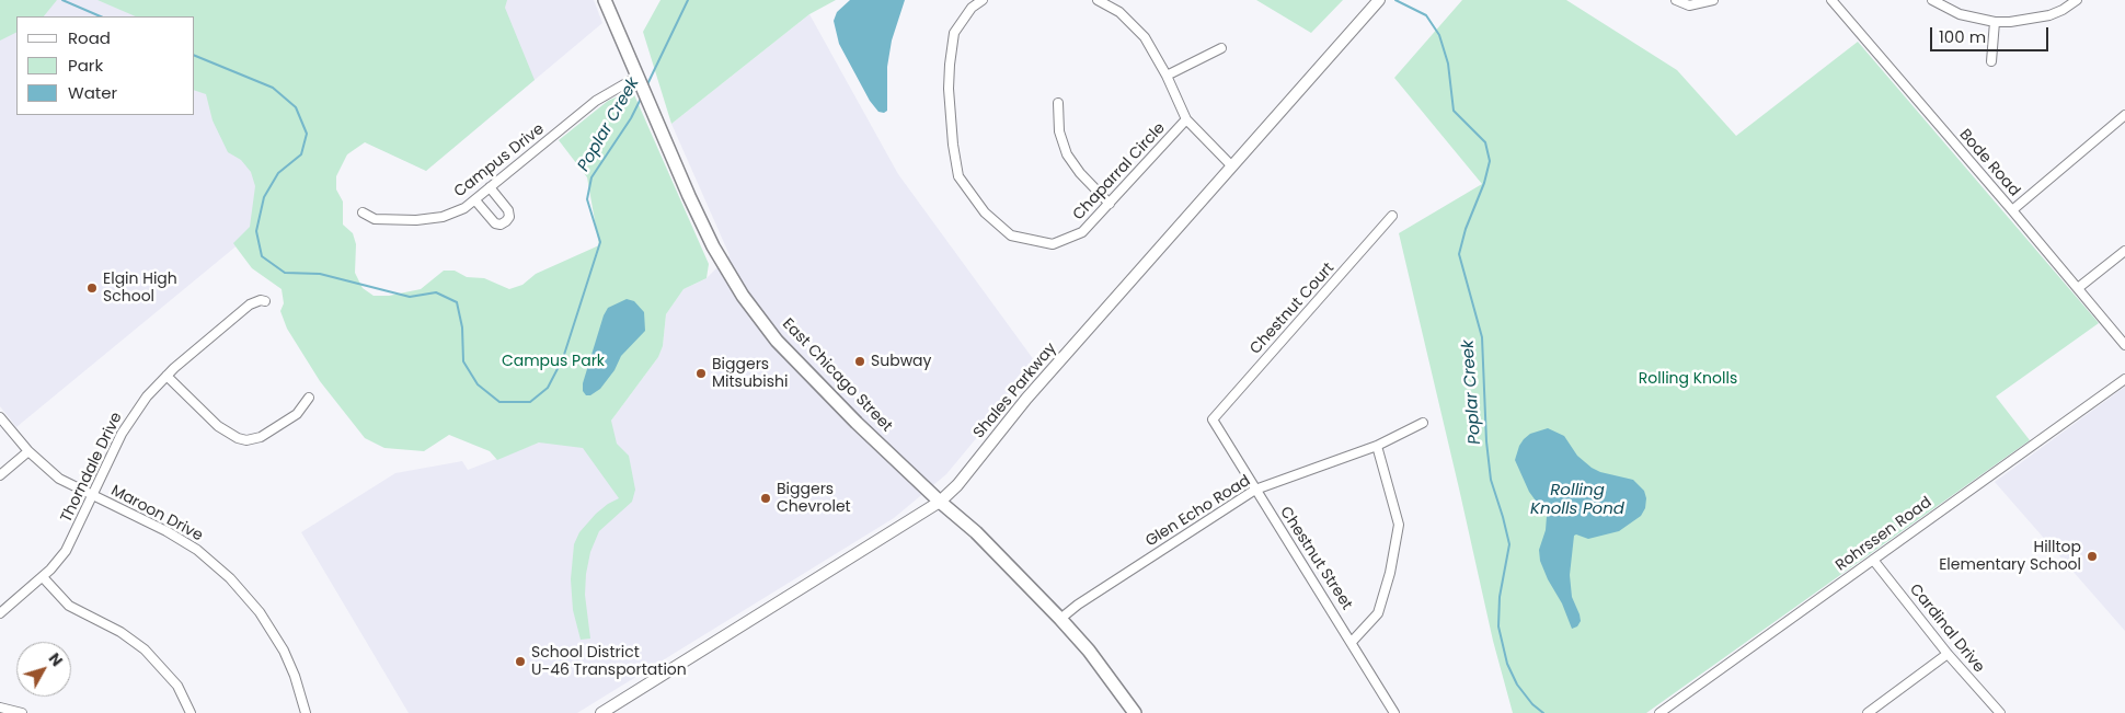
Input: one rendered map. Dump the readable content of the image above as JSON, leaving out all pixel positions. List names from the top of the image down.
{
  "streets": {
    "main road": ["East Chicago Street"],
    "street": [
      "Campus Drive",
      "Bode Road",
      "Chaparral Circle",
      "Chestnut Court",
      "Shales Parkway",
      "Thorndale Drive",
      "Glen Echo Road",
      "Maroon Drive",
      "Rohrssen Road",
      "Chestnut Street",
      "Cardinal Drive"
    ]
  },
  "crossings": [
    ["Campus Drive", "East Chicago Street"],
    ["Chaparral Circle", "Shales Parkway"],
    ["Chestnut Court", "Chestnut Street"],
    ["East Chicago Street", "Shales Parkway"],
    ["East Chicago Street", "Glen Echo Road"],
    ["Thorndale Drive", "Maroon Drive"],
    ["Glen Echo Road", "Chestnut Street"],
    ["Rohrssen Road", "Cardinal Drive"]
  ],
  "water": ["Poplar Creek", "Rolling Knolls Pond"],
  "parks": ["Campus Park", "Rolling Knolls"],
  "places": [
    "Elgin High School",
    "Subway",
    "Biggers Mitsubishi",
    "Biggers Chevrolet",
    "Hilltop Elementary School",
    "School District U-46 Transportation"
  ],
  "legend": ["Road", "Park", "Water"],
  "scale_bar": "100 m",
  "north": "top right"
}
